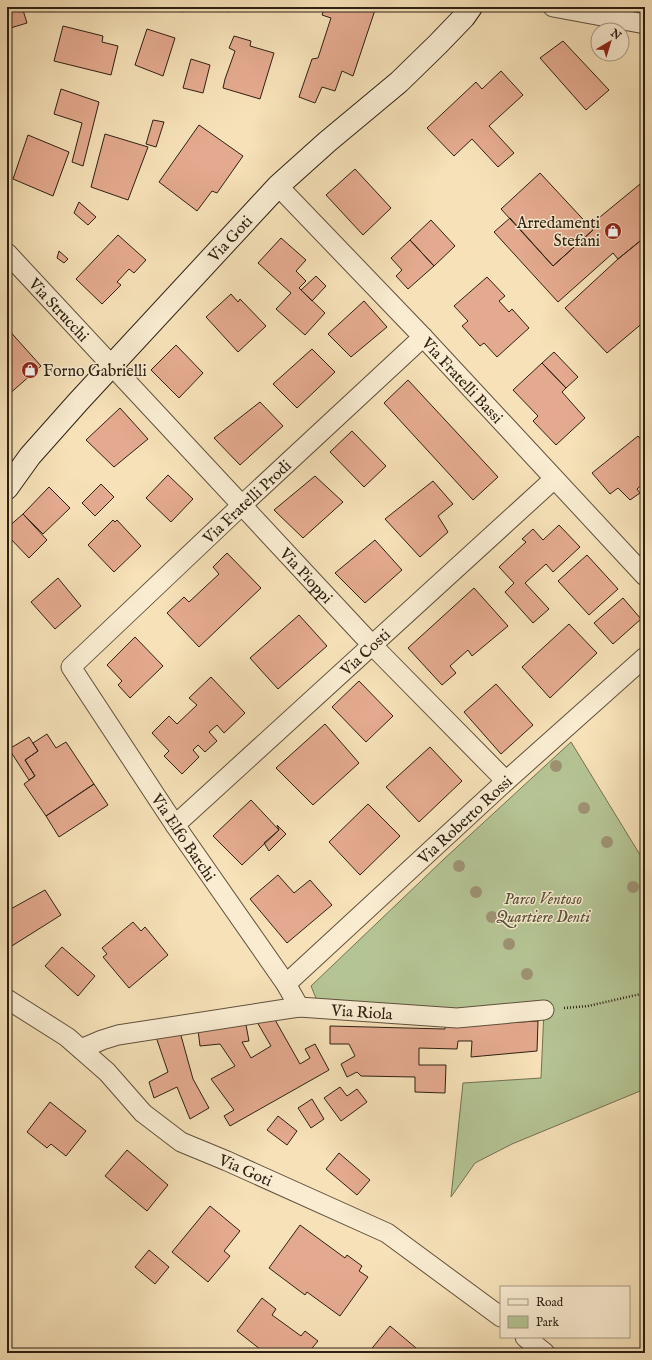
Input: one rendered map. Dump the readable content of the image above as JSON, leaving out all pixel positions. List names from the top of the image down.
{
  "streets": {
    "street": [
      "Via Goti",
      "Via Strucchi",
      "Via Fratelli Bassi",
      "Via Fratelli Prodi",
      "Via Pioppi",
      "Via Costi",
      "Via Roberto Rossi",
      "Via Elfo Barchi",
      "Via Riola"
    ]
  },
  "crossings": [
    ["Via Goti", "Via Strucchi"],
    ["Via Goti", "Via Fratelli Bassi"],
    ["Via Goti", "Via Pioppi"],
    ["Via Goti", "Via Riola"],
    ["Via Strucchi", "Via Pioppi"],
    ["Via Fratelli Bassi", "Via Fratelli Prodi"],
    ["Via Fratelli Bassi", "Via Costi"],
    ["Via Fratelli Prodi", "Via Pioppi"],
    ["Via Fratelli Prodi", "Via Elfo Barchi"],
    ["Via Pioppi", "Via Costi"],
    ["Via Pioppi", "Via Roberto Rossi"],
    ["Via Costi", "Via Elfo Barchi"],
    ["Via Roberto Rossi", "Via Elfo Barchi"],
    ["Via Elfo Barchi", "Via Riola"]
  ],
  "parks": ["Parco Ventoso Quartiere Denti"],
  "places": {
    "shop": ["Arredamenti Stefani", "Forno Gabrielli"]
  },
  "legend": ["Road", "Park"],
  "north": "top right"
}
